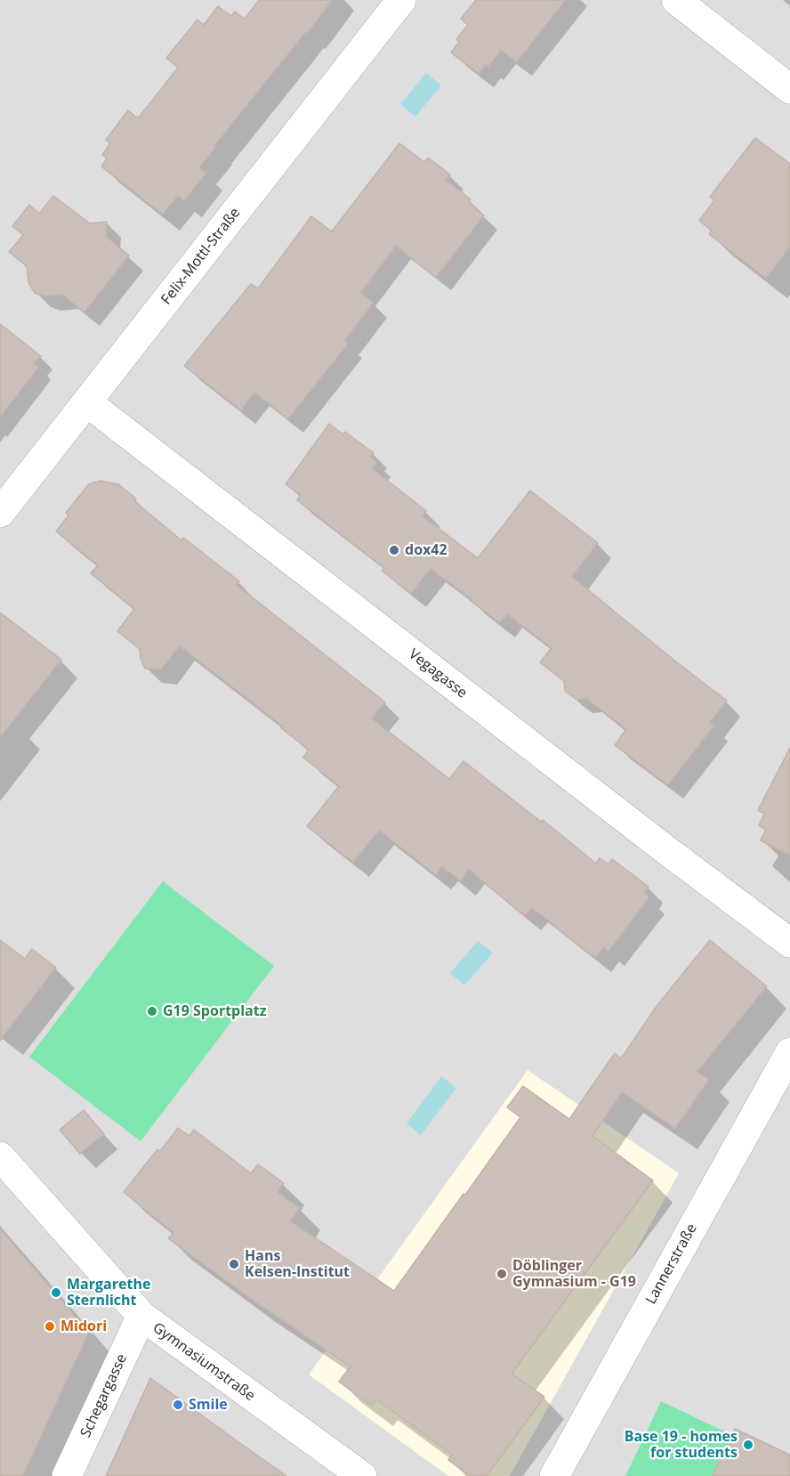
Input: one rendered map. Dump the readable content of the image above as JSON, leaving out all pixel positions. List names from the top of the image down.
{
  "streets": {
    "street": [
      "Felix-Mottl-Straße",
      "Vegagasse",
      "Lannerstraße",
      "Gymnasiumstraße",
      "Schegargasse"
    ]
  },
  "crossings": [
    ["Felix-Mottl-Straße", "Vegagasse"],
    ["Gymnasiumstraße", "Schegargasse"]
  ],
  "places": [
    "dox42",
    "G19 Sportplatz",
    "Hans Kelsen-Institut",
    "Döblinger Gymnasium - G19",
    "Margarethe Sternlicht",
    "Midori",
    "Smile",
    "Base 19 - homes for students"
  ]
}
